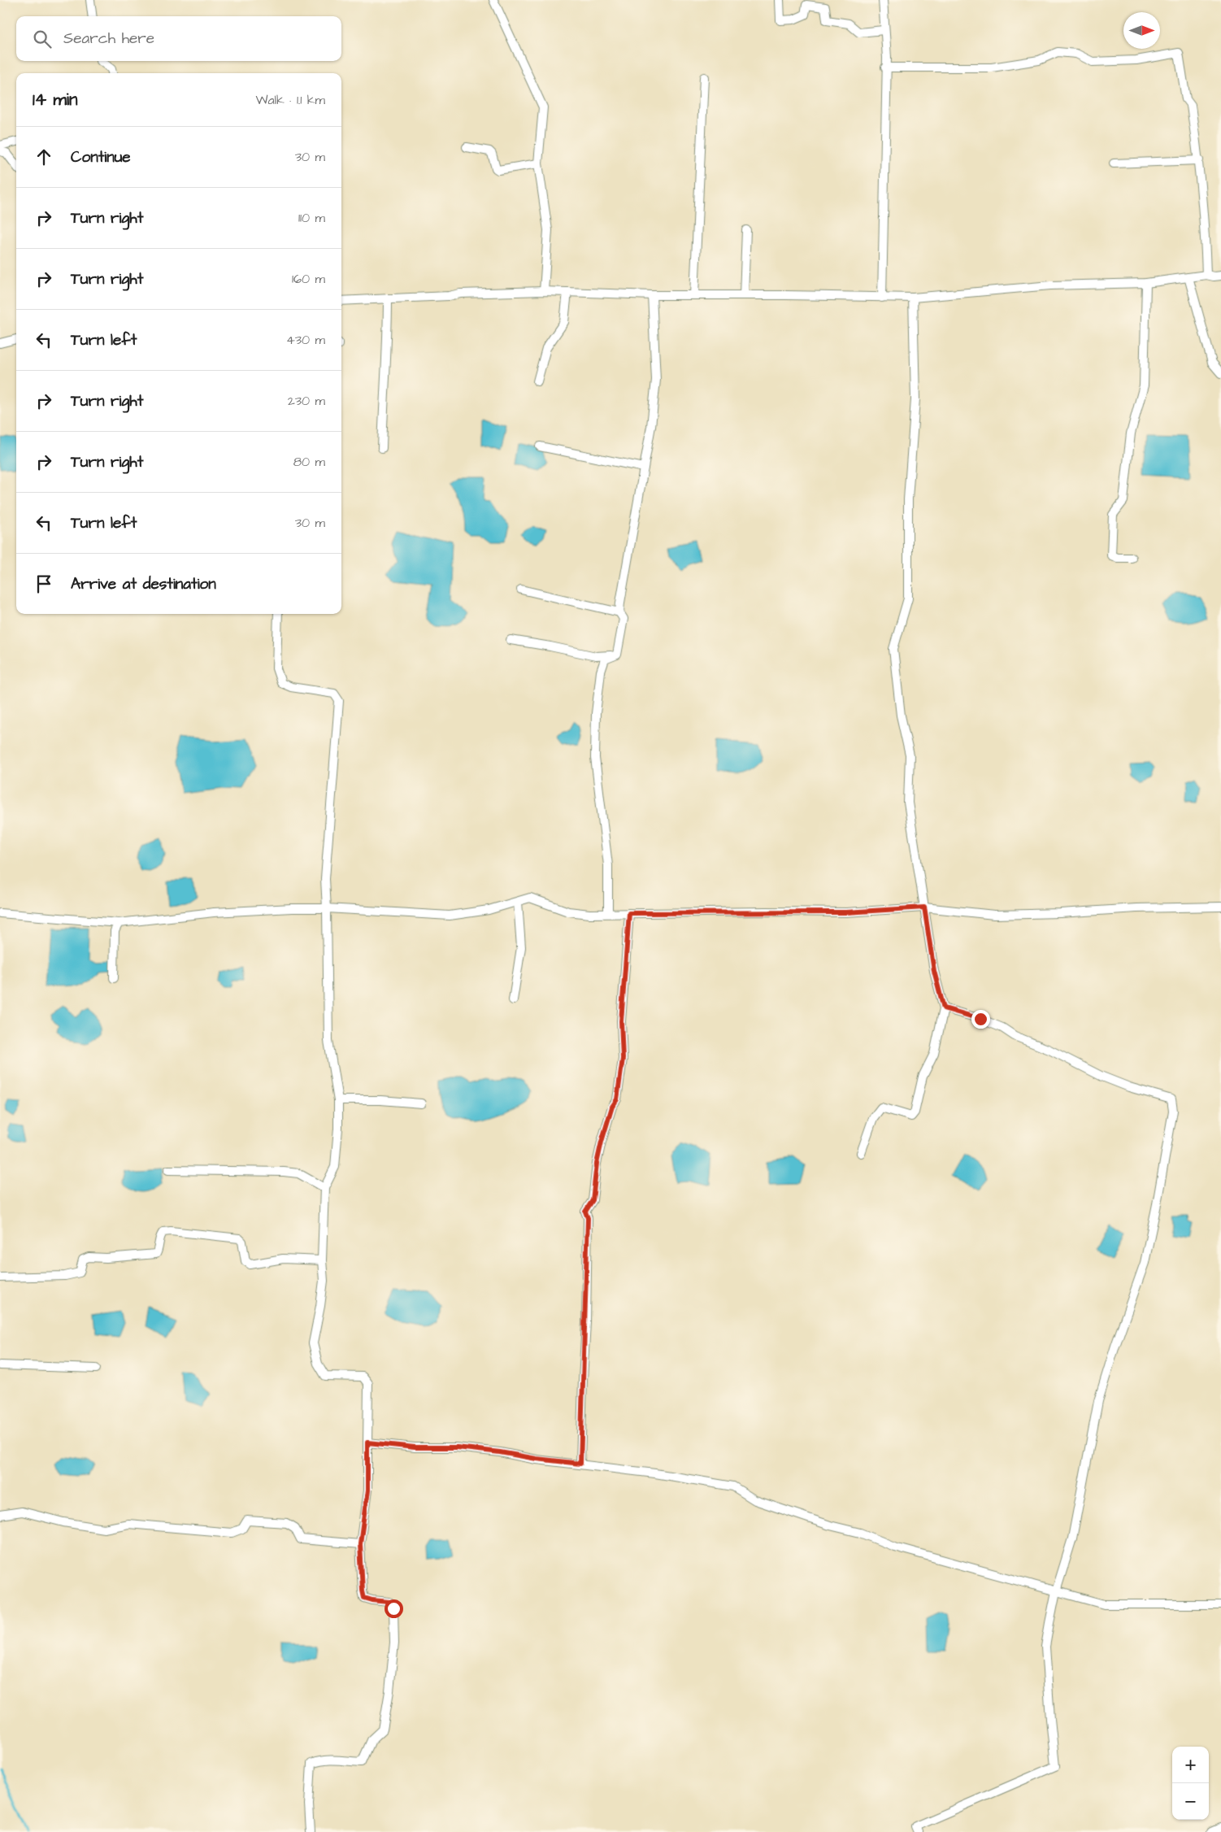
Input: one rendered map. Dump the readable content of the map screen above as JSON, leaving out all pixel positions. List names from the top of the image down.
{
  "north": "right",
  "page": {
    "search": "Search here",
    "heading": ["14 min", "Walk · 1.1 km"],
    "list": [
      ["Continue", "30 m"],
      ["Turn right", "110 m"],
      ["Turn right", "160 m"],
      ["Turn left", "430 m"],
      ["Turn right", "230 m"],
      ["Turn right", "80 m"],
      ["Turn left", "30 m"],
      "Arrive at destination"
    ],
    "map_buttons": ["+", "−"]
  }
}
